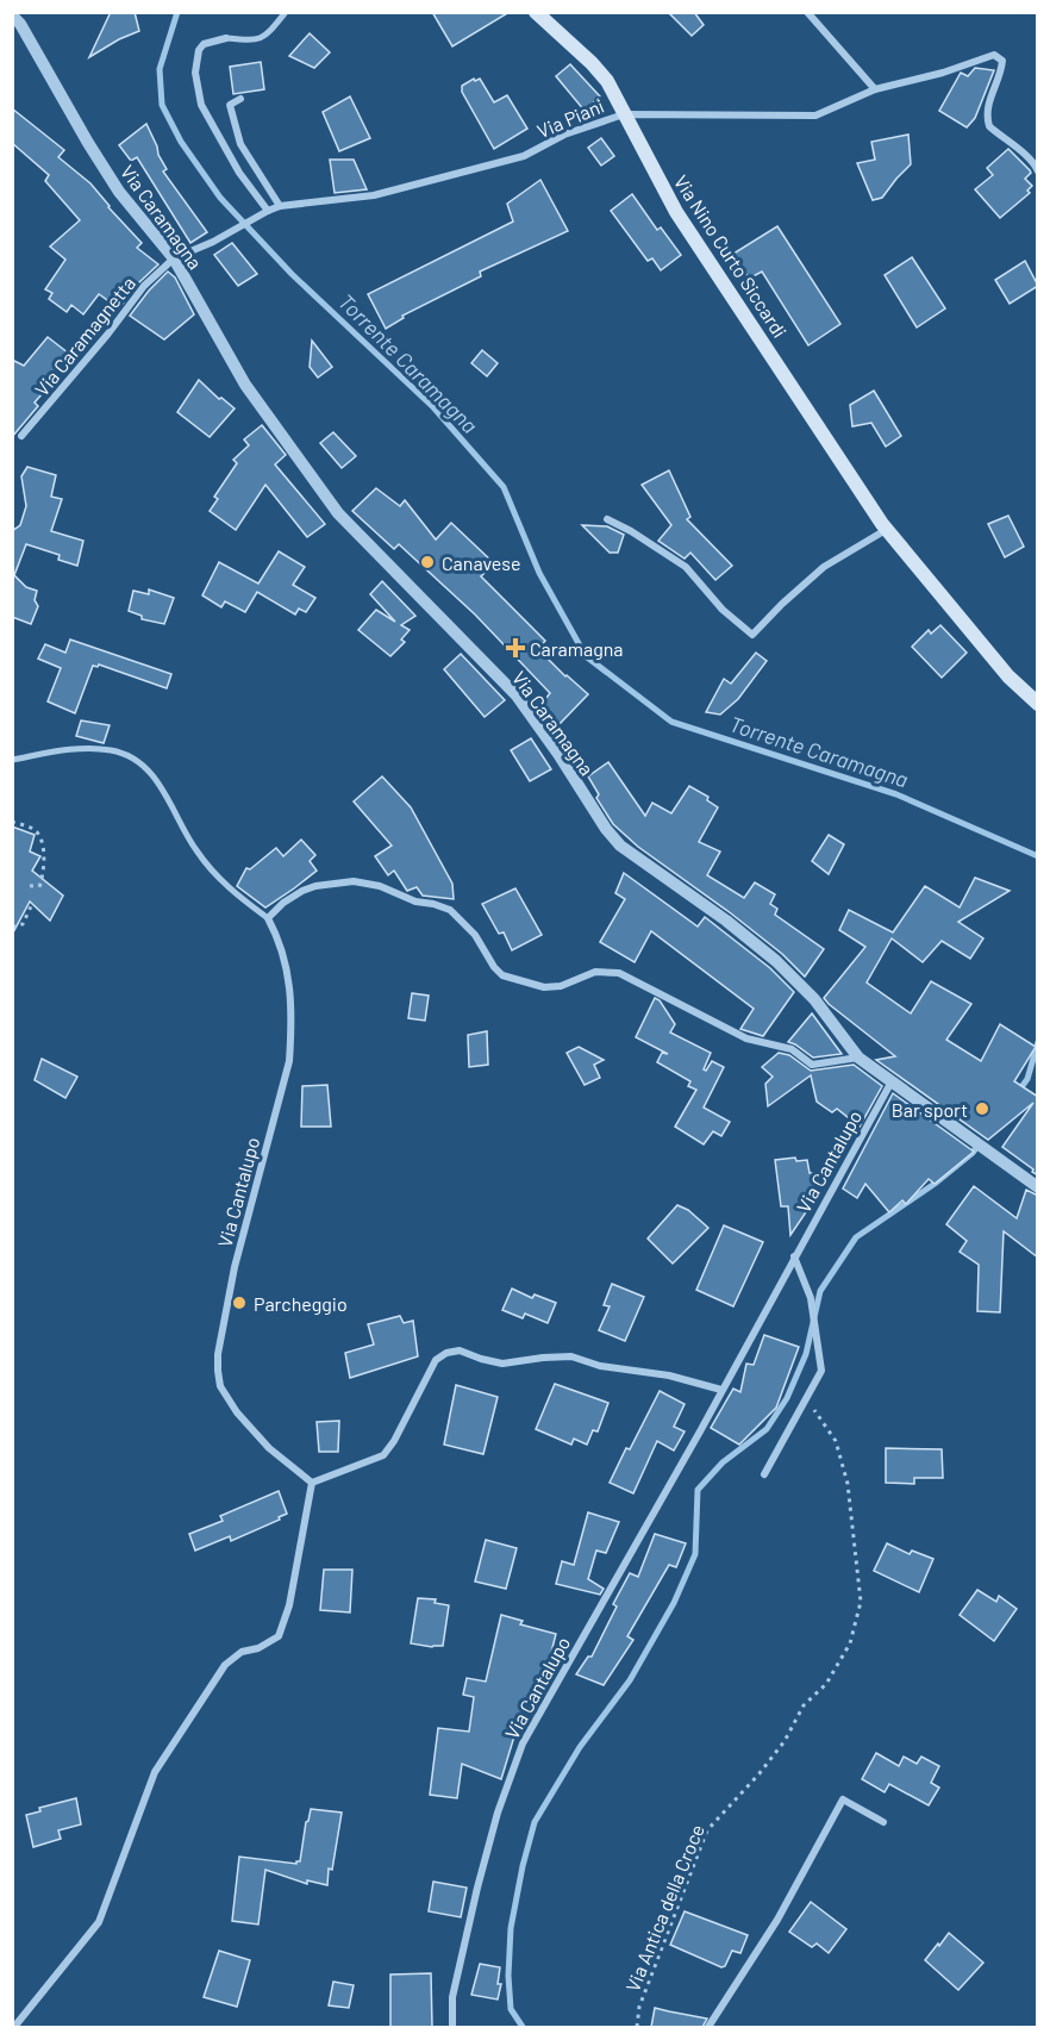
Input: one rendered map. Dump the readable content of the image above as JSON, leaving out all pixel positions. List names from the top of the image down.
{
  "streets": {
    "main road": ["Via Nino Curto Siccardi"],
    "street": [
      "Via Piani",
      "Via Caramagna",
      "Via Caramagnetta",
      "Via Cantalupo"
    ],
    "path": ["Via Antica della Croce"]
  },
  "crossings": [
    ["Via Piani", "Via Caramagna"],
    ["Via Piani", "Via Nino Curto Siccardi"],
    ["Via Piani", "Via Caramagnetta"],
    ["Via Caramagna", "Via Caramagnetta"],
    ["Via Caramagna", "Via Cantalupo"]
  ],
  "water": ["Torrente Caramagna"],
  "places": {
    "other": ["Canavese", "Bar sport", "Parcheggio"],
    "health": ["Caramagna"]
  }
}
